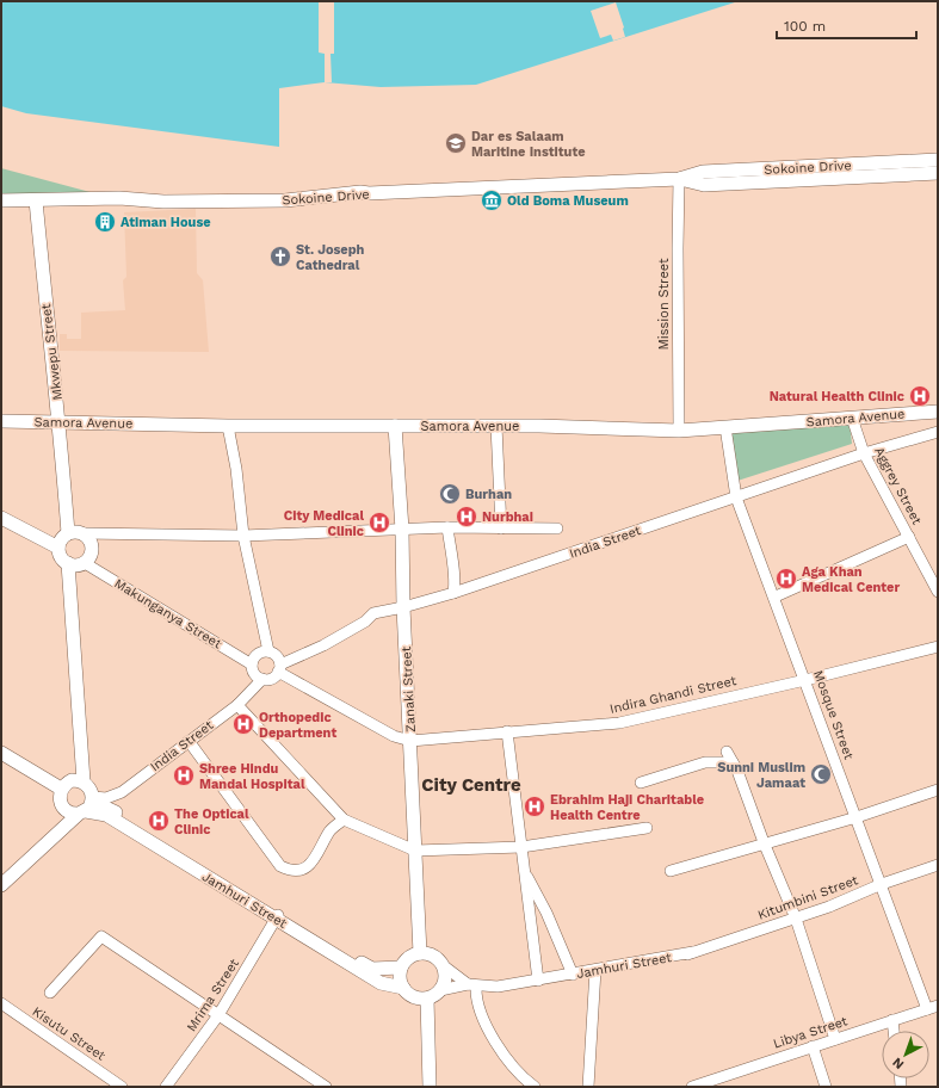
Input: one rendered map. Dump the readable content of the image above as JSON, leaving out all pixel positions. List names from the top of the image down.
{
  "streets": {
    "street": [
      "Sokoine Drive",
      "Mission Street",
      "Mkwepu Street",
      "Samora Avenue",
      "Aggrey Street",
      "India Street",
      "Makunganya Street",
      "Zanaki Street",
      "Indira Ghandi Street",
      "Mosque Street",
      "Kitumbini Street",
      "Jamhuri Street",
      "Mrima Street",
      "Libya Street",
      "Kisutu Street"
    ]
  },
  "crossings": [
    ["Sokoine Drive", "Mission Street"],
    ["Sokoine Drive", "Mkwepu Street"],
    ["Mission Street", "Samora Avenue"],
    ["Mkwepu Street", "Samora Avenue"],
    ["Mkwepu Street", "Makunganya Street"],
    ["Samora Avenue", "Aggrey Street"],
    ["Samora Avenue", "Zanaki Street"],
    ["Samora Avenue", "Mosque Street"],
    ["Aggrey Street", "India Street"],
    ["India Street", "Makunganya Street"],
    ["India Street", "Zanaki Street"],
    ["India Street", "Mosque Street"],
    ["India Street", "Jamhuri Street"],
    ["Zanaki Street", "Indira Ghandi Street"],
    ["Zanaki Street", "Jamhuri Street"],
    ["Indira Ghandi Street", "Mosque Street"],
    ["Mosque Street", "Kitumbini Street"],
    ["Mosque Street", "Libya Street"],
    ["Kitumbini Street", "Jamhuri Street"],
    ["Jamhuri Street", "Mrima Street"]
  ],
  "districts": ["City Centre"],
  "places": {
    "school or university": ["Dar es Salaam Maritine Institute"],
    "museum": ["Old Boma Museum"],
    "building": ["Atiman House"],
    "church": ["St. Joseph Cathedral"],
    "hospital": [
      "Natural Health Clinic",
      "Nurbhai",
      "City Medical Clinic",
      "Aga Khan Medical Center",
      "Orthopedic Department",
      "Shree Hindu Mandal Hospital",
      "Ebrahim Haji Charitable Health Centre",
      "The Optical Clinic"
    ],
    "mosque": ["Burhan", "Sunni Muslim Jamaat"]
  },
  "scale_bar": "100 m",
  "north": "bottom left"
}
